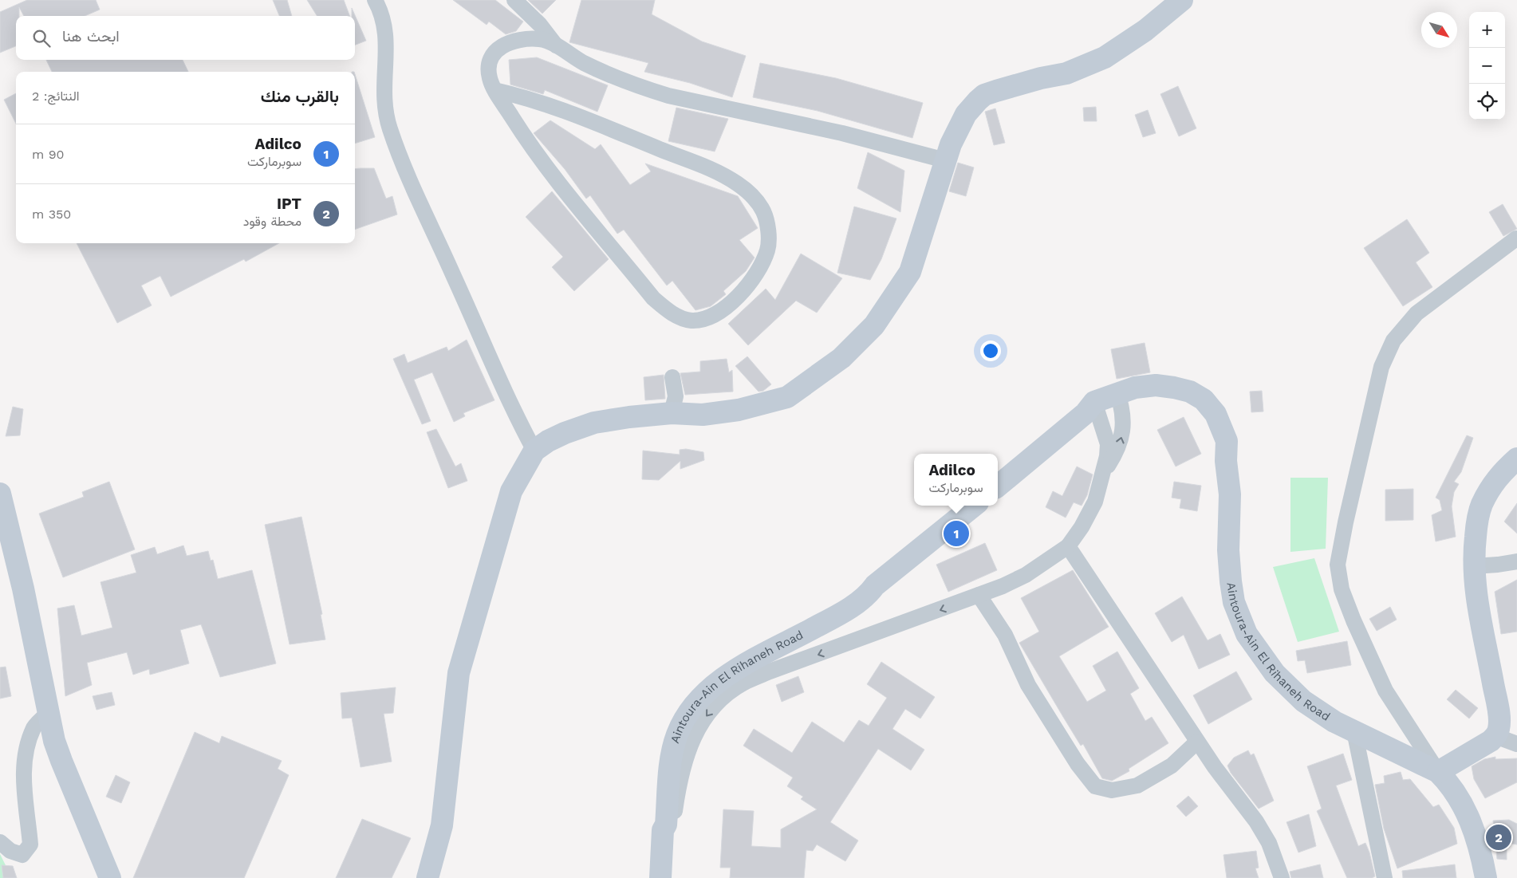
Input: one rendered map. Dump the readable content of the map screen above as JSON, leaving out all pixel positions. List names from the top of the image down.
{
  "streets": {
    "main road": ["Aintoura-Ain El Rihaneh Road"]
  },
  "north": "bottom right",
  "page": {
    "map_buttons": ["+", "−"],
    "search": "ابحث هنا",
    "heading": ["بالقرب منك", "النتائج: 2"],
    "list": [
      {
        "mark": "1",
        "name": "Adilco",
        "note": "سوبرماركت",
        "value": "90 m"
      },
      {
        "mark": "2",
        "name": "IPT",
        "note": "محطة وقود",
        "value": "350 m"
      }
    ],
    "popup": ["Adilco", "سوبرماركت"],
    "pins": ["1", "2"]
  }
}
